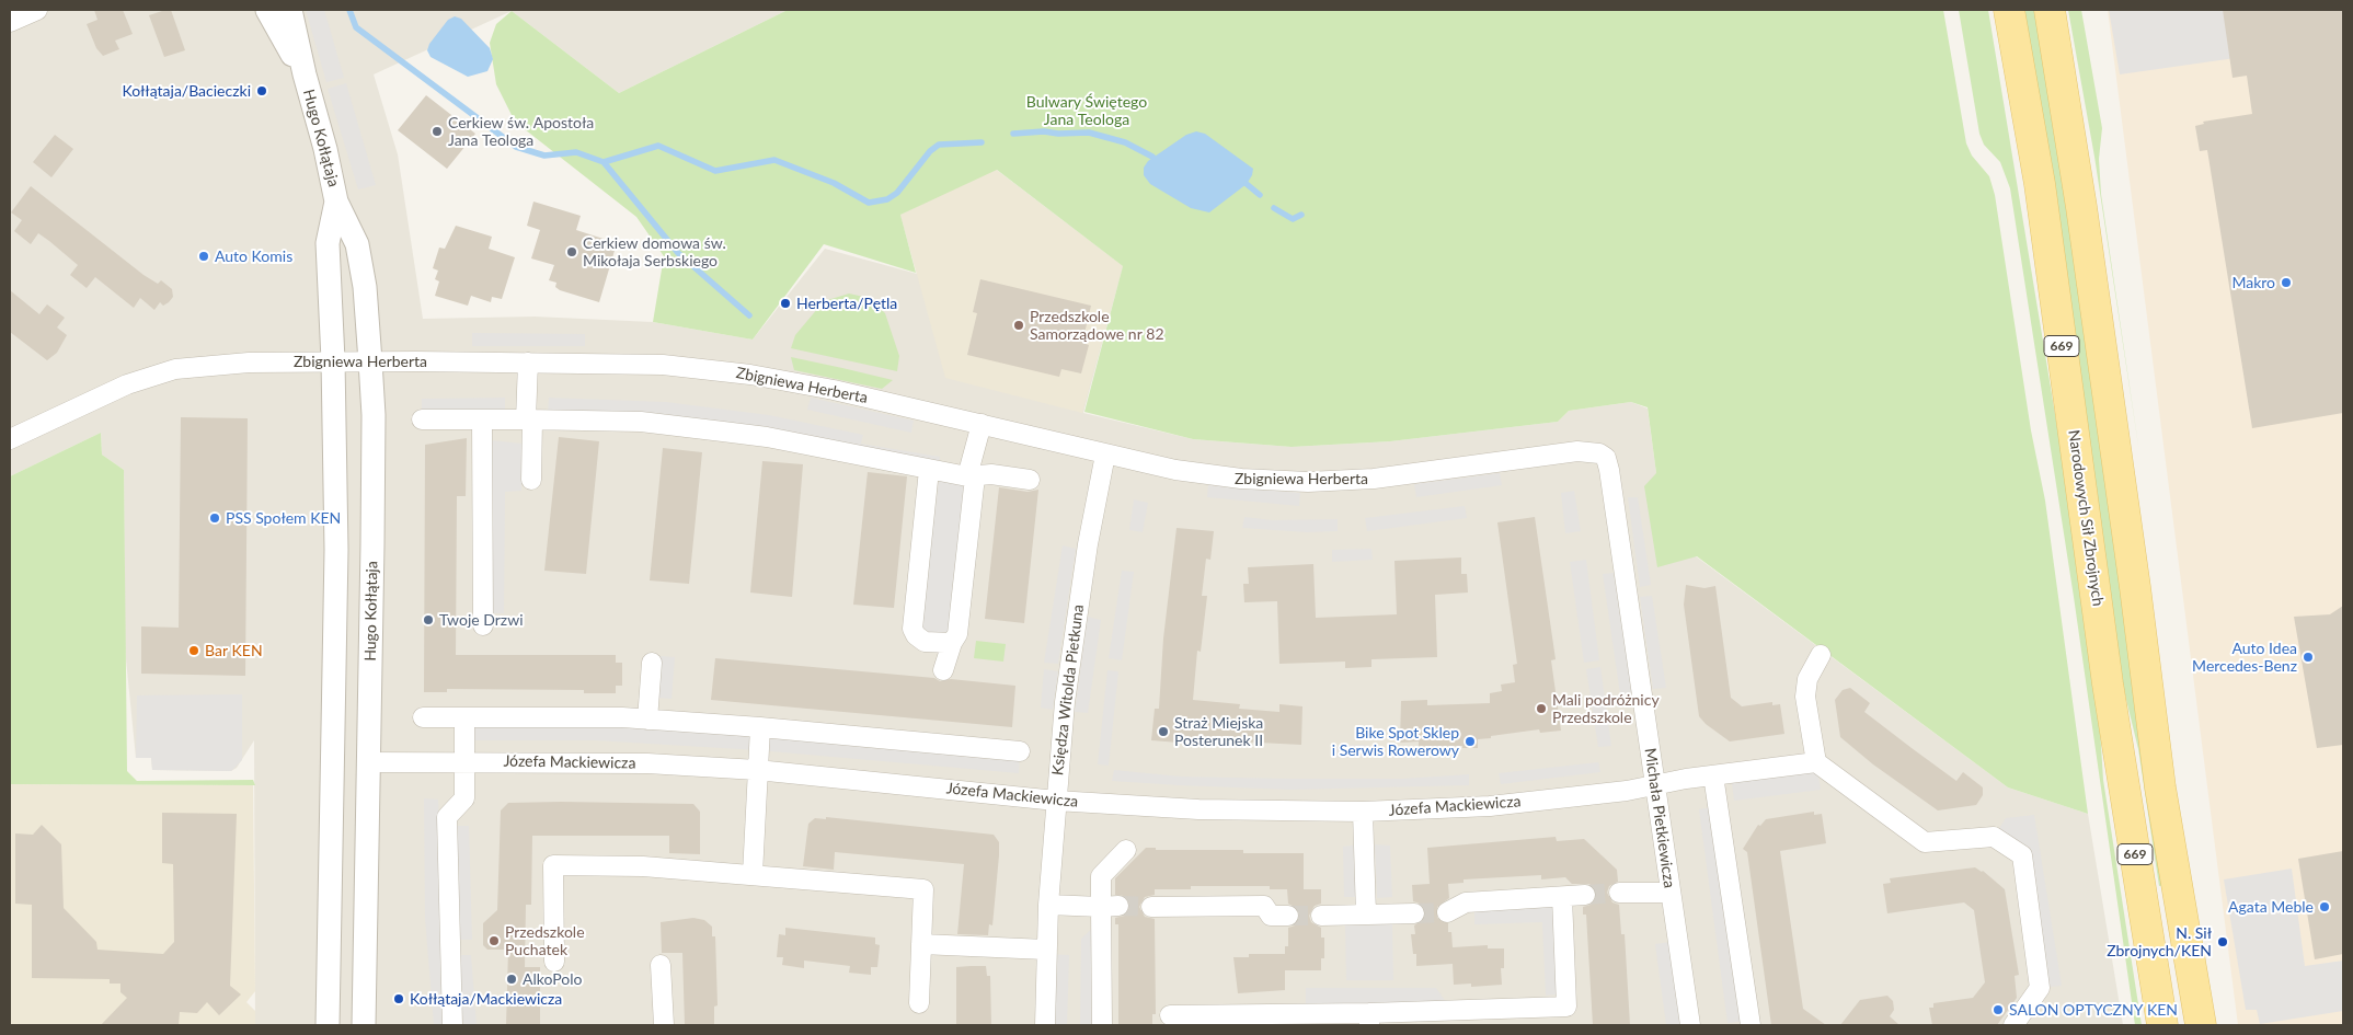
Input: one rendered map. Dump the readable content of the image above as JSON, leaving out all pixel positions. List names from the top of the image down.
{
  "streets": {
    "main road": ["669", "Narodowych Sił Zbrojnych"],
    "street": [
      "Hugo Kołłątaja",
      "Zbigniewa Herberta",
      "Księdza Witolda Pietkuna",
      "Józefa Mackiewicza",
      "Michała Pietkiewicza"
    ]
  },
  "crossings": [
    ["Hugo Kołłątaja", "Zbigniewa Herberta"],
    ["Hugo Kołłątaja", "Józefa Mackiewicza"],
    ["Zbigniewa Herberta", "Księdza Witolda Pietkuna"],
    ["Zbigniewa Herberta", "Michała Pietkiewicza"],
    ["Księdza Witolda Pietkuna", "Józefa Mackiewicza"],
    ["Józefa Mackiewicza", "Michała Pietkiewicza"]
  ],
  "parks": ["Bulwary Świętego Jana Teologa"],
  "places": [
    "Kołłątaja/Bacieczki",
    "Cerkiew św. Apostoła Jana Teologa",
    "Cerkiew domowa św. Mikołaja Serbskiego",
    "Auto Komis",
    "Makro",
    "Herberta/Pętla",
    "Przedszkole Samorządowe nr 82",
    "PSS Społem KEN",
    "Twoje Drzwi",
    "Bar KEN",
    "Auto Idea Mercedes-Benz",
    "Mali podróżnicy Przedszkole",
    "Straż Miejska Posterunek II",
    "Bike Spot Sklep i Serwis Rowerowy",
    "Agata Meble",
    "Przedszkole Puchatek",
    "N. Sił Zbrojnych/KEN",
    "AlkoPolo",
    "Kołłątaja/Mackiewicza",
    "SALON OPTYCZNY KEN"
  ]
}
